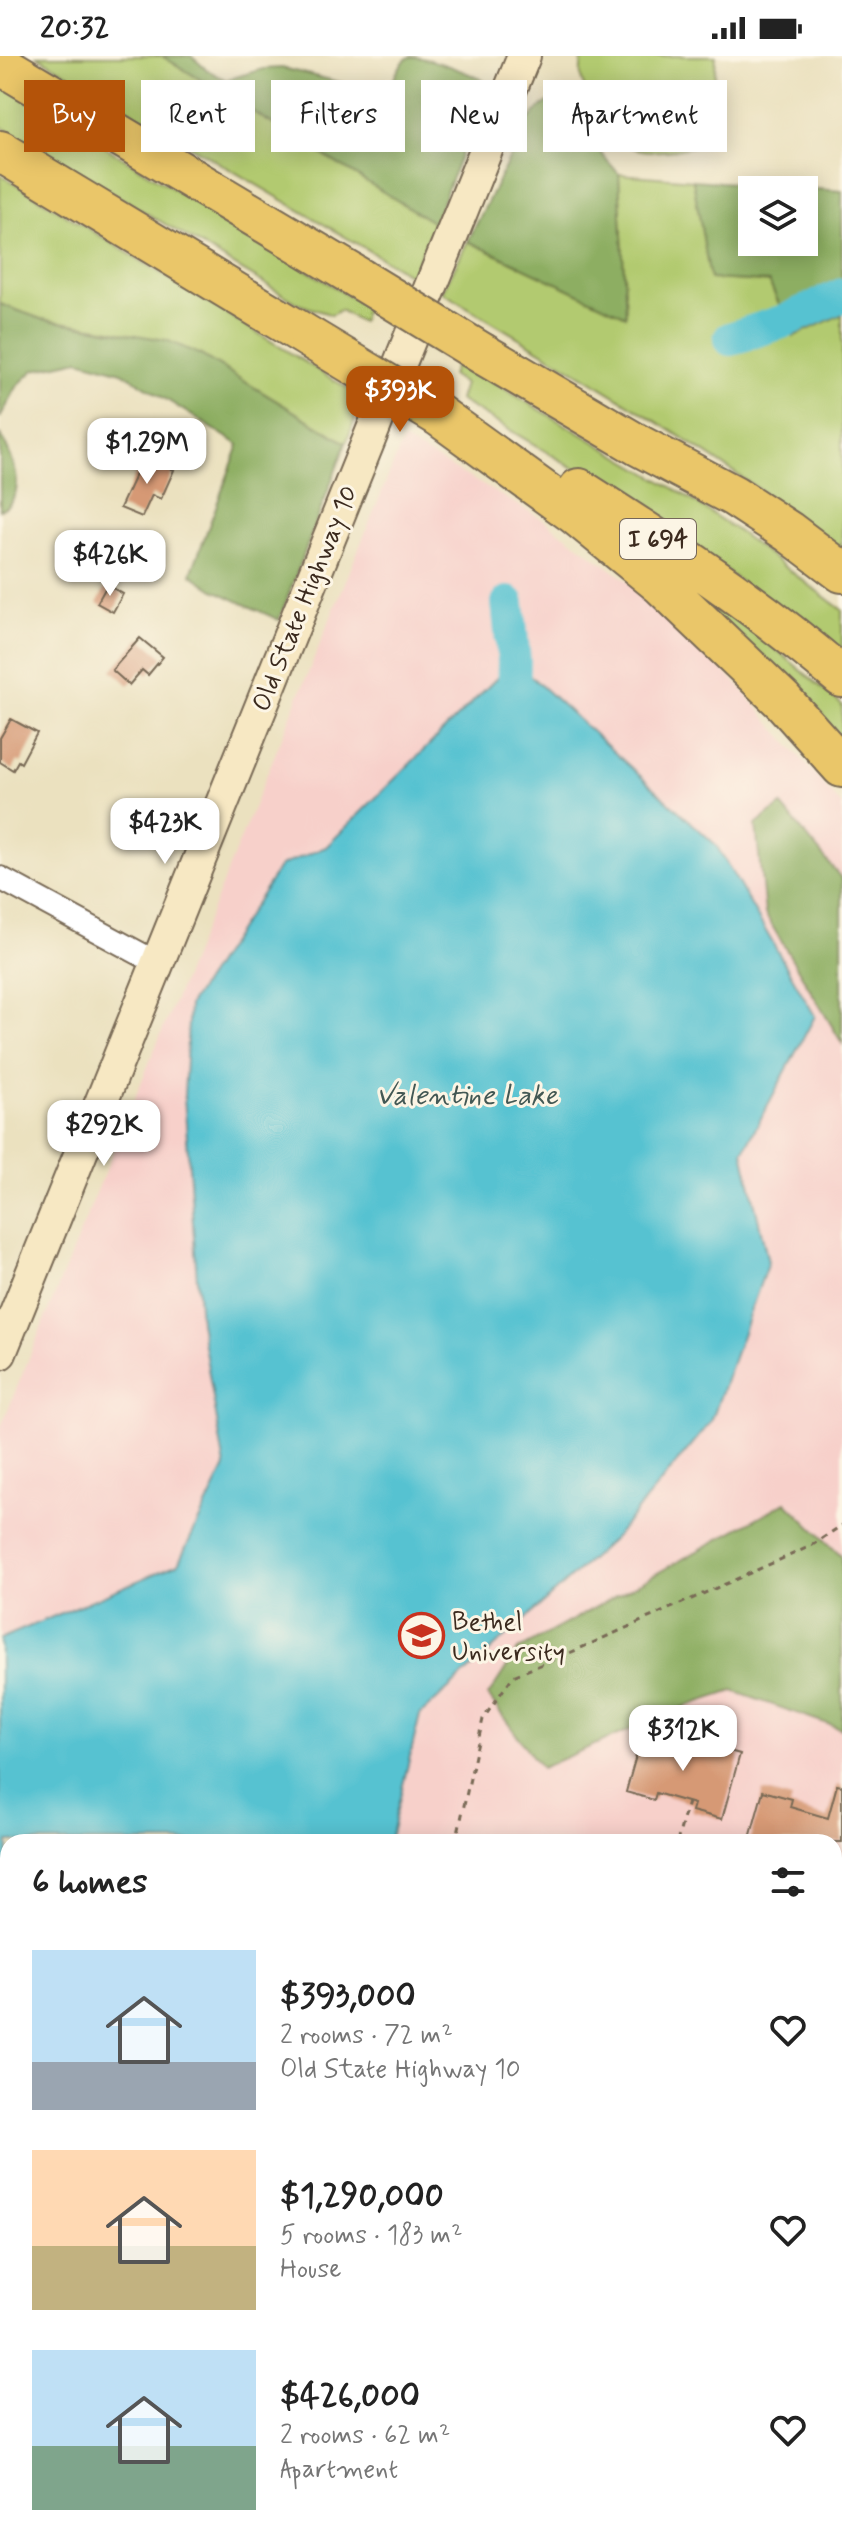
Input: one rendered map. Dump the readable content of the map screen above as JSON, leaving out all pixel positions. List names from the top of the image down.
{
  "streets": {
    "highway": ["I 694"],
    "street": ["Old State Highway 10"]
  },
  "water": ["Valentine Lake"],
  "places": {
    "school or university": ["Bethel University"]
  },
  "page": {
    "status": "20:32",
    "chip": [
      "Buy",
      "Rent",
      "Filters",
      "New",
      "Apartment"
    ],
    "price": [
      "$393K",
      "$1.29M",
      "$426K",
      "$423K",
      "$292K",
      "$312K"
    ],
    "heading": "6 homes",
    "list": [
      {
        "name": "$393,000",
        "note": "2 rooms · 72 m² · Old State Highway 10"
      },
      {
        "name": "$1,290,000",
        "note": "5 rooms · 183 m² · House"
      },
      {
        "name": "$426,000",
        "note": "2 rooms · 62 m² · Apartment"
      }
    ]
  }
}
